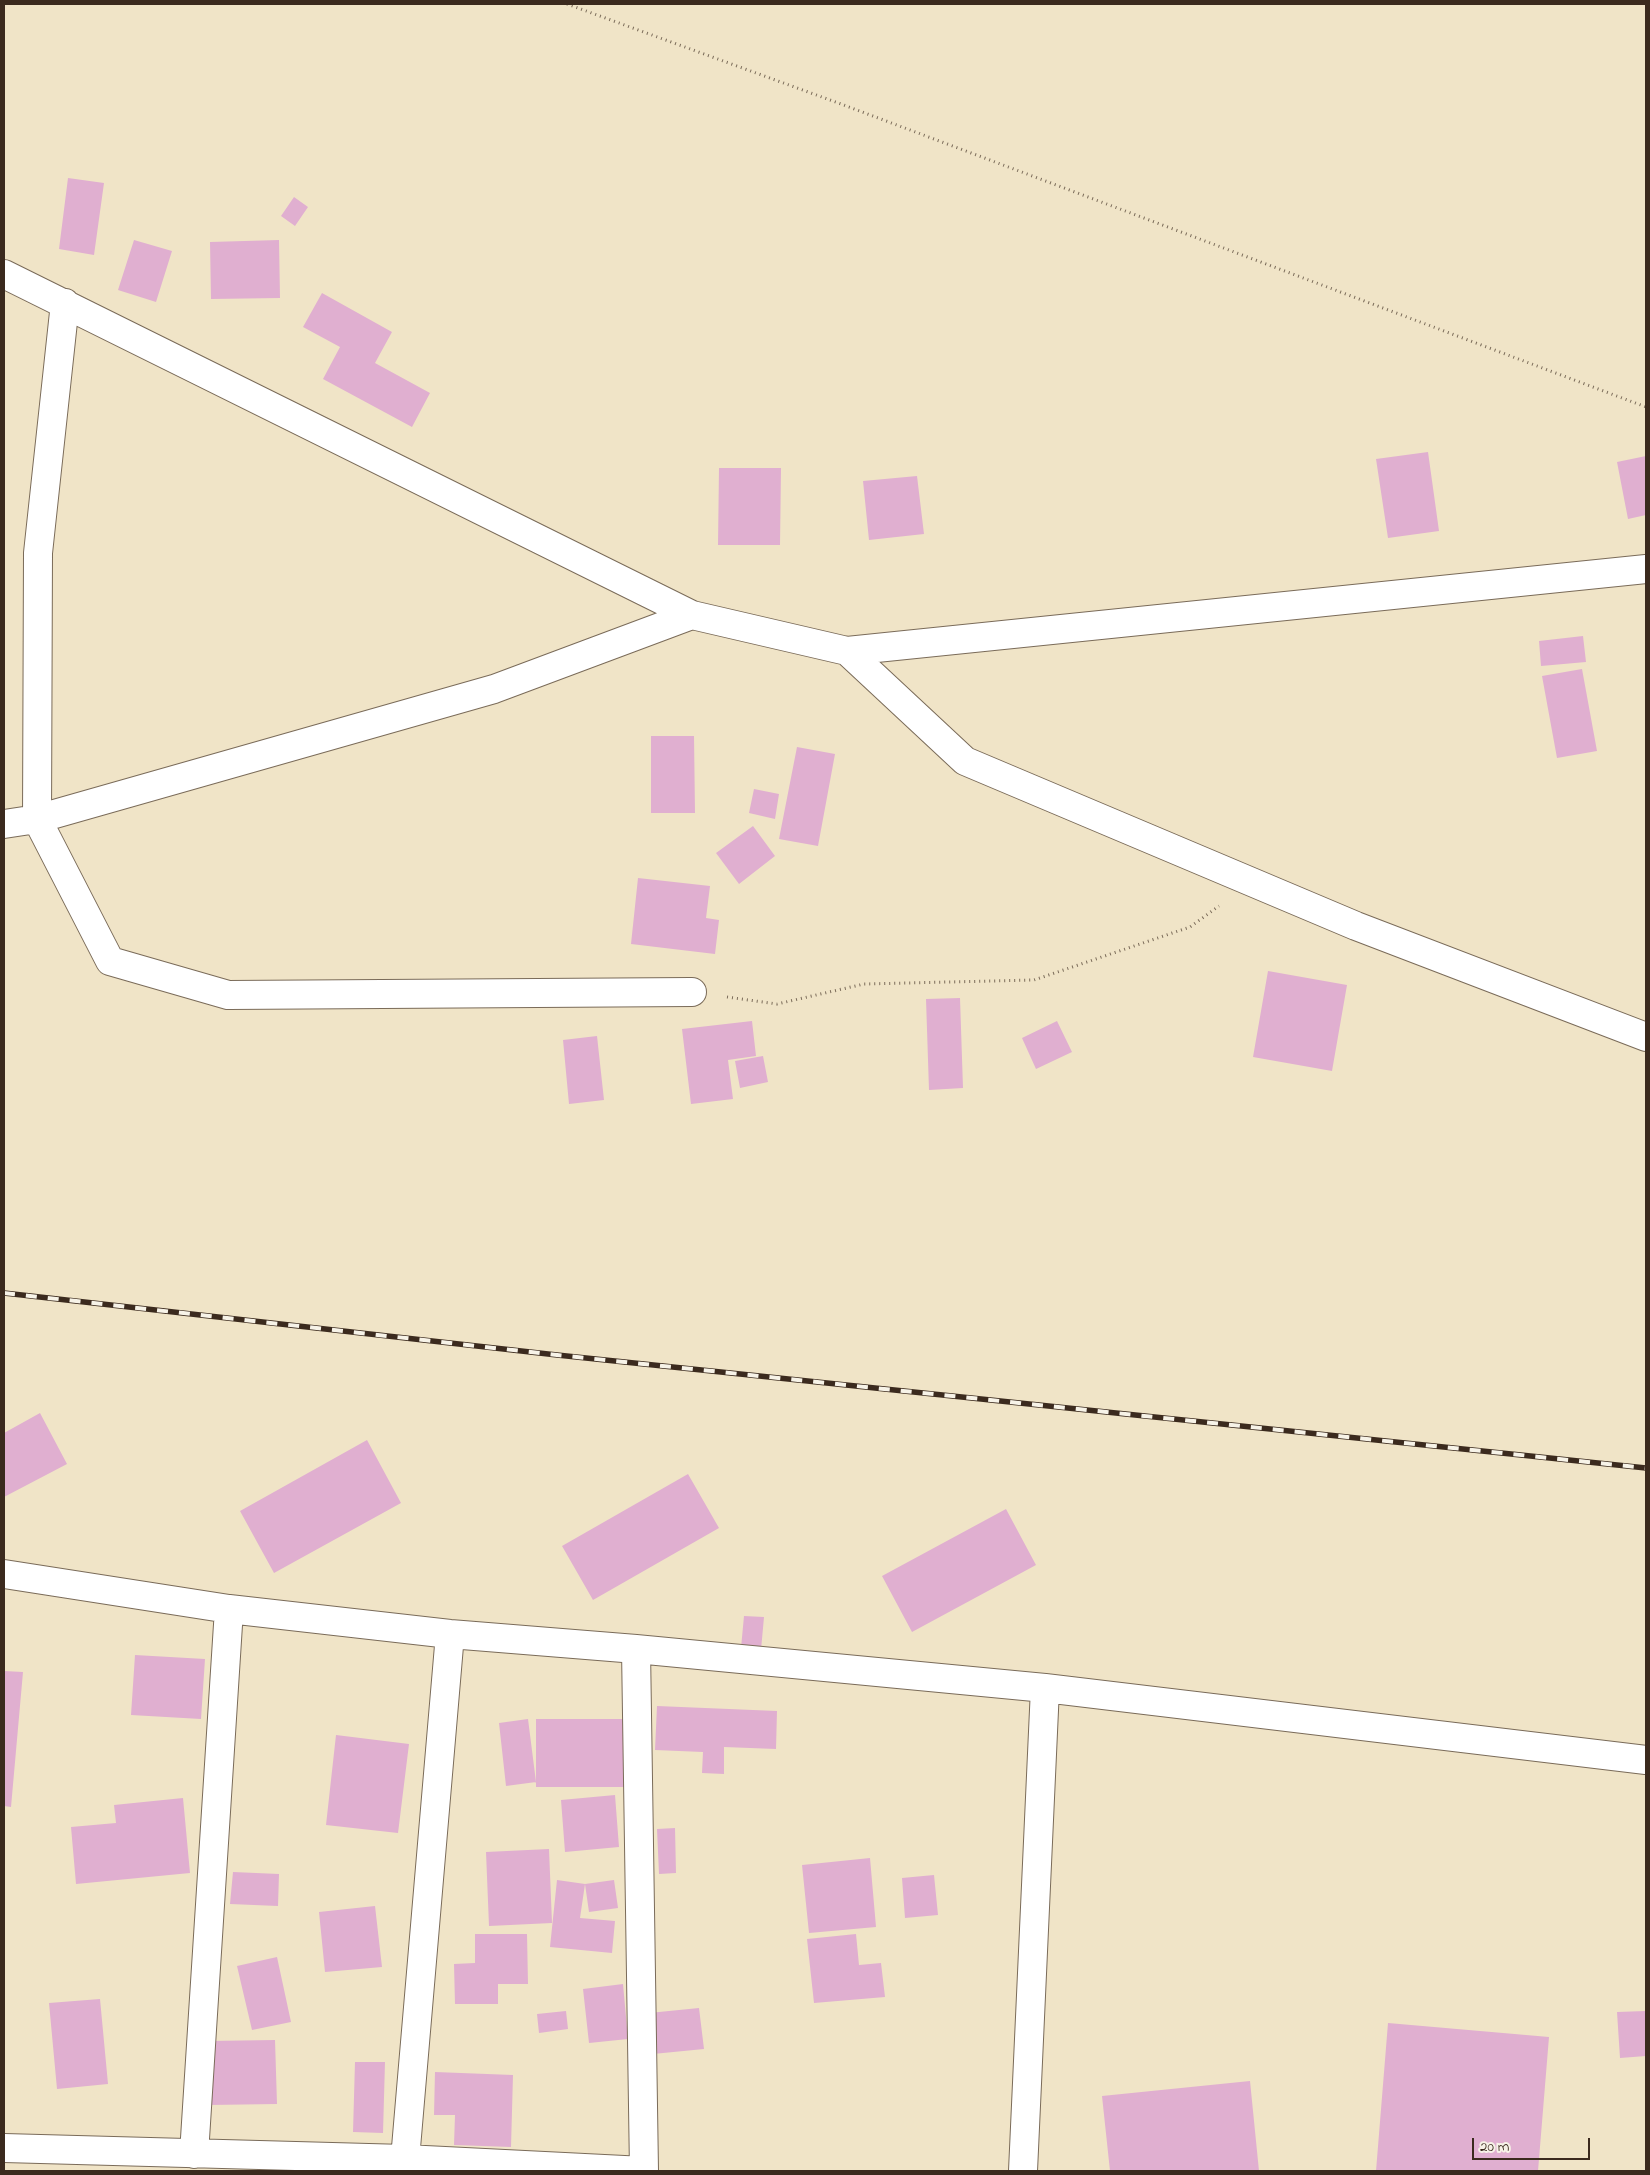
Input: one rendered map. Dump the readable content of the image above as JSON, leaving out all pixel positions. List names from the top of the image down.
{
  "scale_bar": "20 m"
}
